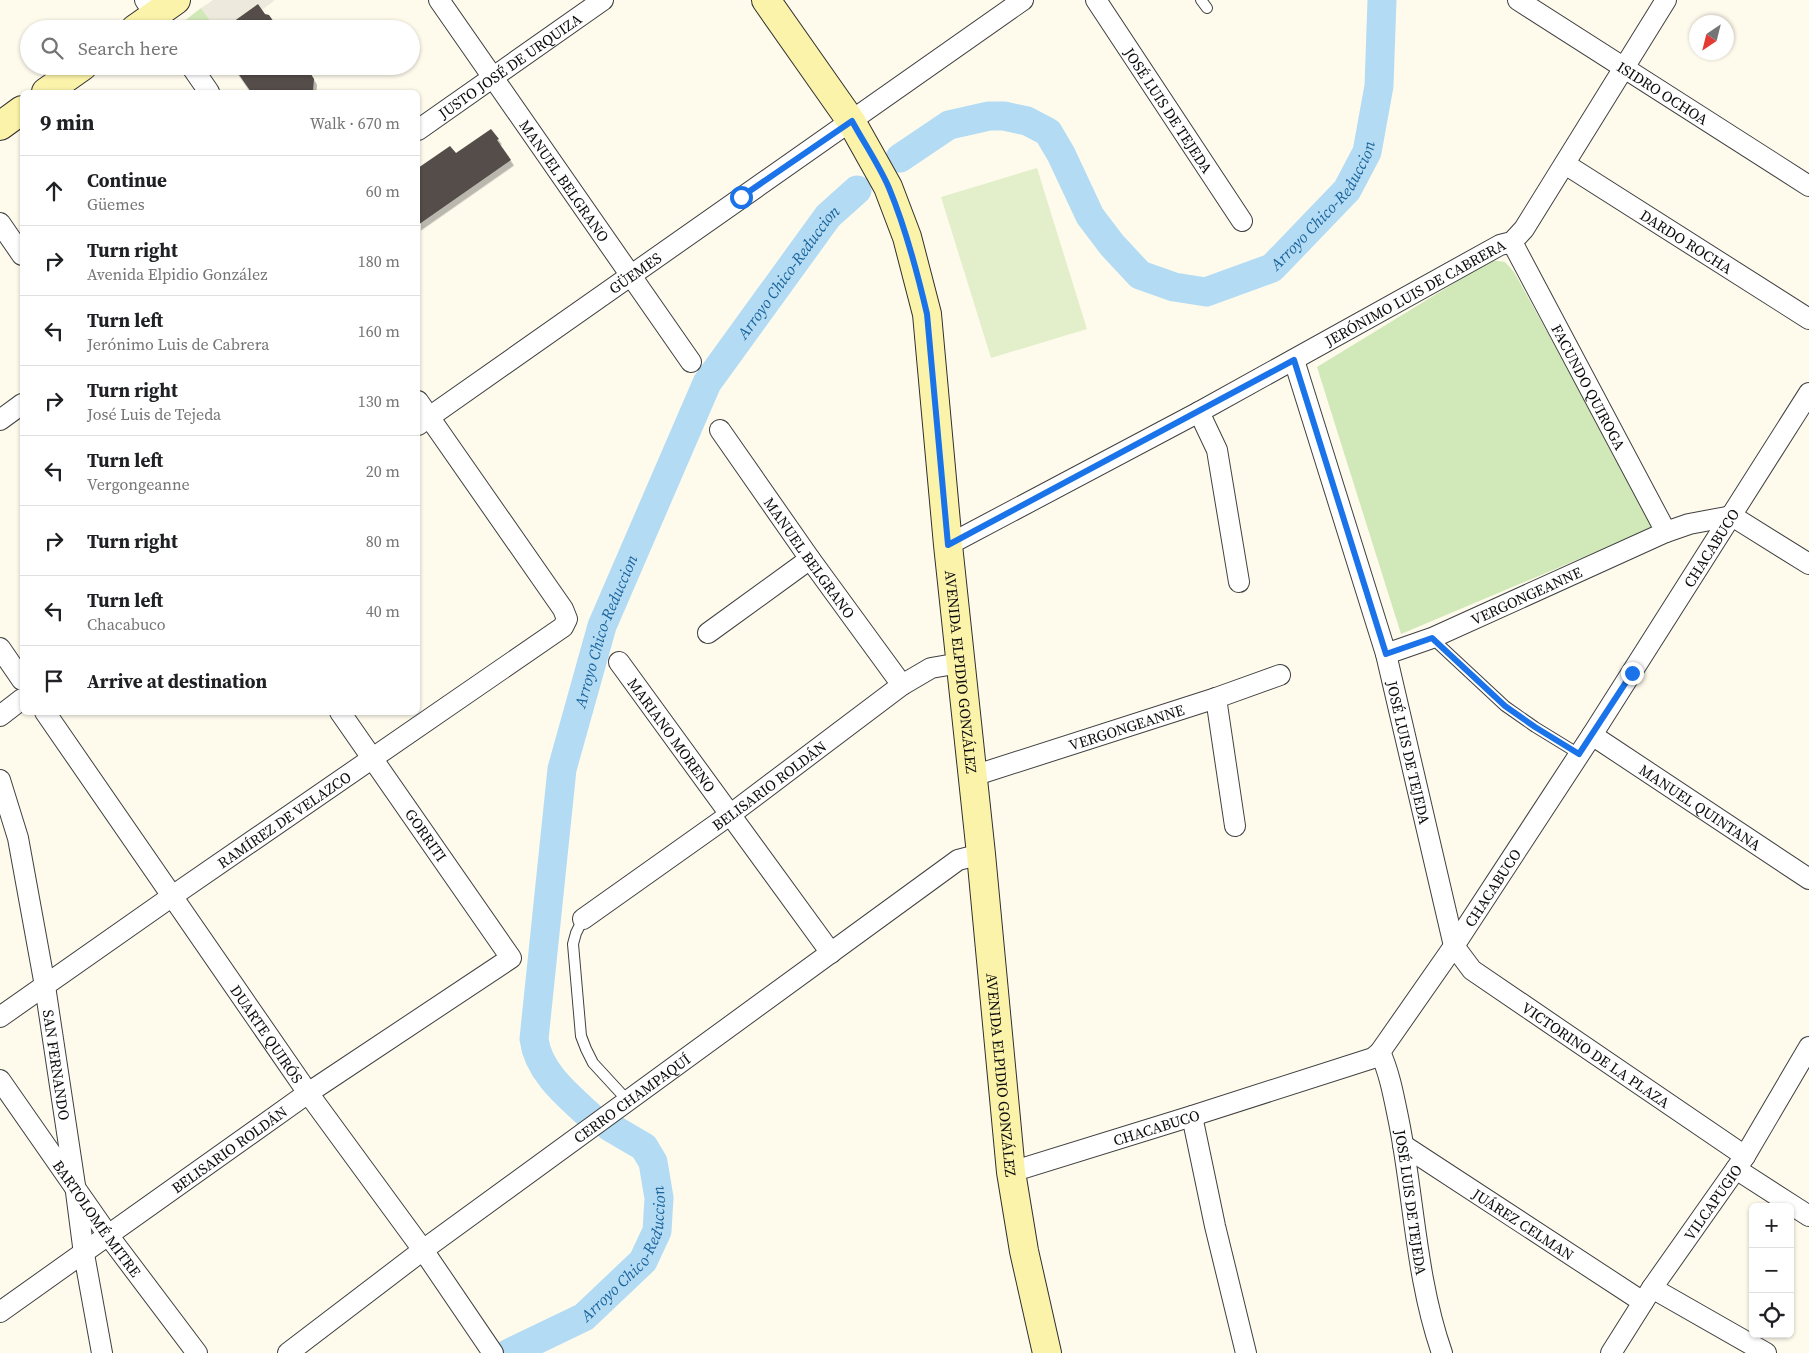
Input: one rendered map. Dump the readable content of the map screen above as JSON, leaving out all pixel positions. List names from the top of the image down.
{
  "streets": {
    "main road": ["AVENIDA ELPIDIO GONZÁLEZ"],
    "street": [
      "JUSTO JOSÉ DE URQUIZA",
      "ISIDRO OCHOA",
      "JOSÉ LUIS DE TEJEDA",
      "MANUEL BELGRANO",
      "DARDO ROCHA",
      "GÜEMES",
      "JERÓNIMO LUIS DE CABRERA",
      "FACUNDO QUIROGA",
      "CHACABUCO",
      "VERGONGEANNE",
      "MARIANO MORENO",
      "BELISARIO ROLDÁN",
      "MANUEL QUINTANA",
      "RAMÍREZ DE VELAZCO",
      "GORRITI",
      "DUARTE QUIRÓS",
      "VICTORINO DE LA PLAZA",
      "SAN FERNANDO",
      "CERRO CHAMPAQUÍ",
      "VILCAPUGIO",
      "BARTOLOMÉ MITRE",
      "JUÁREZ CELMAN"
    ]
  },
  "crossings": [
    ["JUSTO JOSÉ DE URQUIZA", "MANUEL BELGRANO"],
    ["ISIDRO OCHOA", "JERÓNIMO LUIS DE CABRERA"],
    ["JOSÉ LUIS DE TEJEDA", "JERÓNIMO LUIS DE CABRERA"],
    ["JOSÉ LUIS DE TEJEDA", "CHACABUCO"],
    ["JOSÉ LUIS DE TEJEDA", "VERGONGEANNE"],
    ["JOSÉ LUIS DE TEJEDA", "VICTORINO DE LA PLAZA"],
    ["JOSÉ LUIS DE TEJEDA", "JUÁREZ CELMAN"],
    ["MANUEL BELGRANO", "GÜEMES"],
    ["MANUEL BELGRANO", "BELISARIO ROLDÁN"],
    ["DARDO ROCHA", "JERÓNIMO LUIS DE CABRERA"],
    ["GÜEMES", "AVENIDA ELPIDIO GONZÁLEZ"],
    ["GÜEMES", "RAMÍREZ DE VELAZCO"],
    ["JERÓNIMO LUIS DE CABRERA", "FACUNDO QUIROGA"],
    ["JERÓNIMO LUIS DE CABRERA", "AVENIDA ELPIDIO GONZÁLEZ"],
    ["FACUNDO QUIROGA", "VERGONGEANNE"],
    ["CHACABUCO", "VERGONGEANNE"],
    ["CHACABUCO", "AVENIDA ELPIDIO GONZÁLEZ"],
    ["CHACABUCO", "MANUEL QUINTANA"],
    ["CHACABUCO", "VICTORINO DE LA PLAZA"],
    ["VERGONGEANNE", "AVENIDA ELPIDIO GONZÁLEZ"],
    ["AVENIDA ELPIDIO GONZÁLEZ", "BELISARIO ROLDÁN"],
    ["AVENIDA ELPIDIO GONZÁLEZ", "CERRO CHAMPAQUÍ"],
    ["MARIANO MORENO", "BELISARIO ROLDÁN"],
    ["MARIANO MORENO", "CERRO CHAMPAQUÍ"],
    ["BELISARIO ROLDÁN", "GORRITI"],
    ["BELISARIO ROLDÁN", "DUARTE QUIRÓS"],
    ["BELISARIO ROLDÁN", "SAN FERNANDO"],
    ["BELISARIO ROLDÁN", "BARTOLOMÉ MITRE"],
    ["RAMÍREZ DE VELAZCO", "GORRITI"],
    ["RAMÍREZ DE VELAZCO", "DUARTE QUIRÓS"],
    ["RAMÍREZ DE VELAZCO", "SAN FERNANDO"],
    ["DUARTE QUIRÓS", "CERRO CHAMPAQUÍ"],
    ["VICTORINO DE LA PLAZA", "VILCAPUGIO"],
    ["SAN FERNANDO", "BARTOLOMÉ MITRE"],
    ["VILCAPUGIO", "JUÁREZ CELMAN"]
  ],
  "water": ["Arroyo Chico-Reduccion"],
  "north": "bottom left",
  "page": {
    "search": "Search here",
    "heading": ["9 min", "Walk · 670 m"],
    "list": [
      ["Continue", "Güemes", "60 m"],
      ["Turn right", "Avenida Elpidio González", "180 m"],
      ["Turn left", "Jerónimo Luis de Cabrera", "160 m"],
      ["Turn right", "José Luis de Tejeda", "130 m"],
      ["Turn left", "Vergongeanne", "20 m"],
      ["Turn right", "80 m"],
      ["Turn left", "Chacabuco", "40 m"],
      "Arrive at destination"
    ],
    "map_buttons": ["+", "−"]
  }
}
